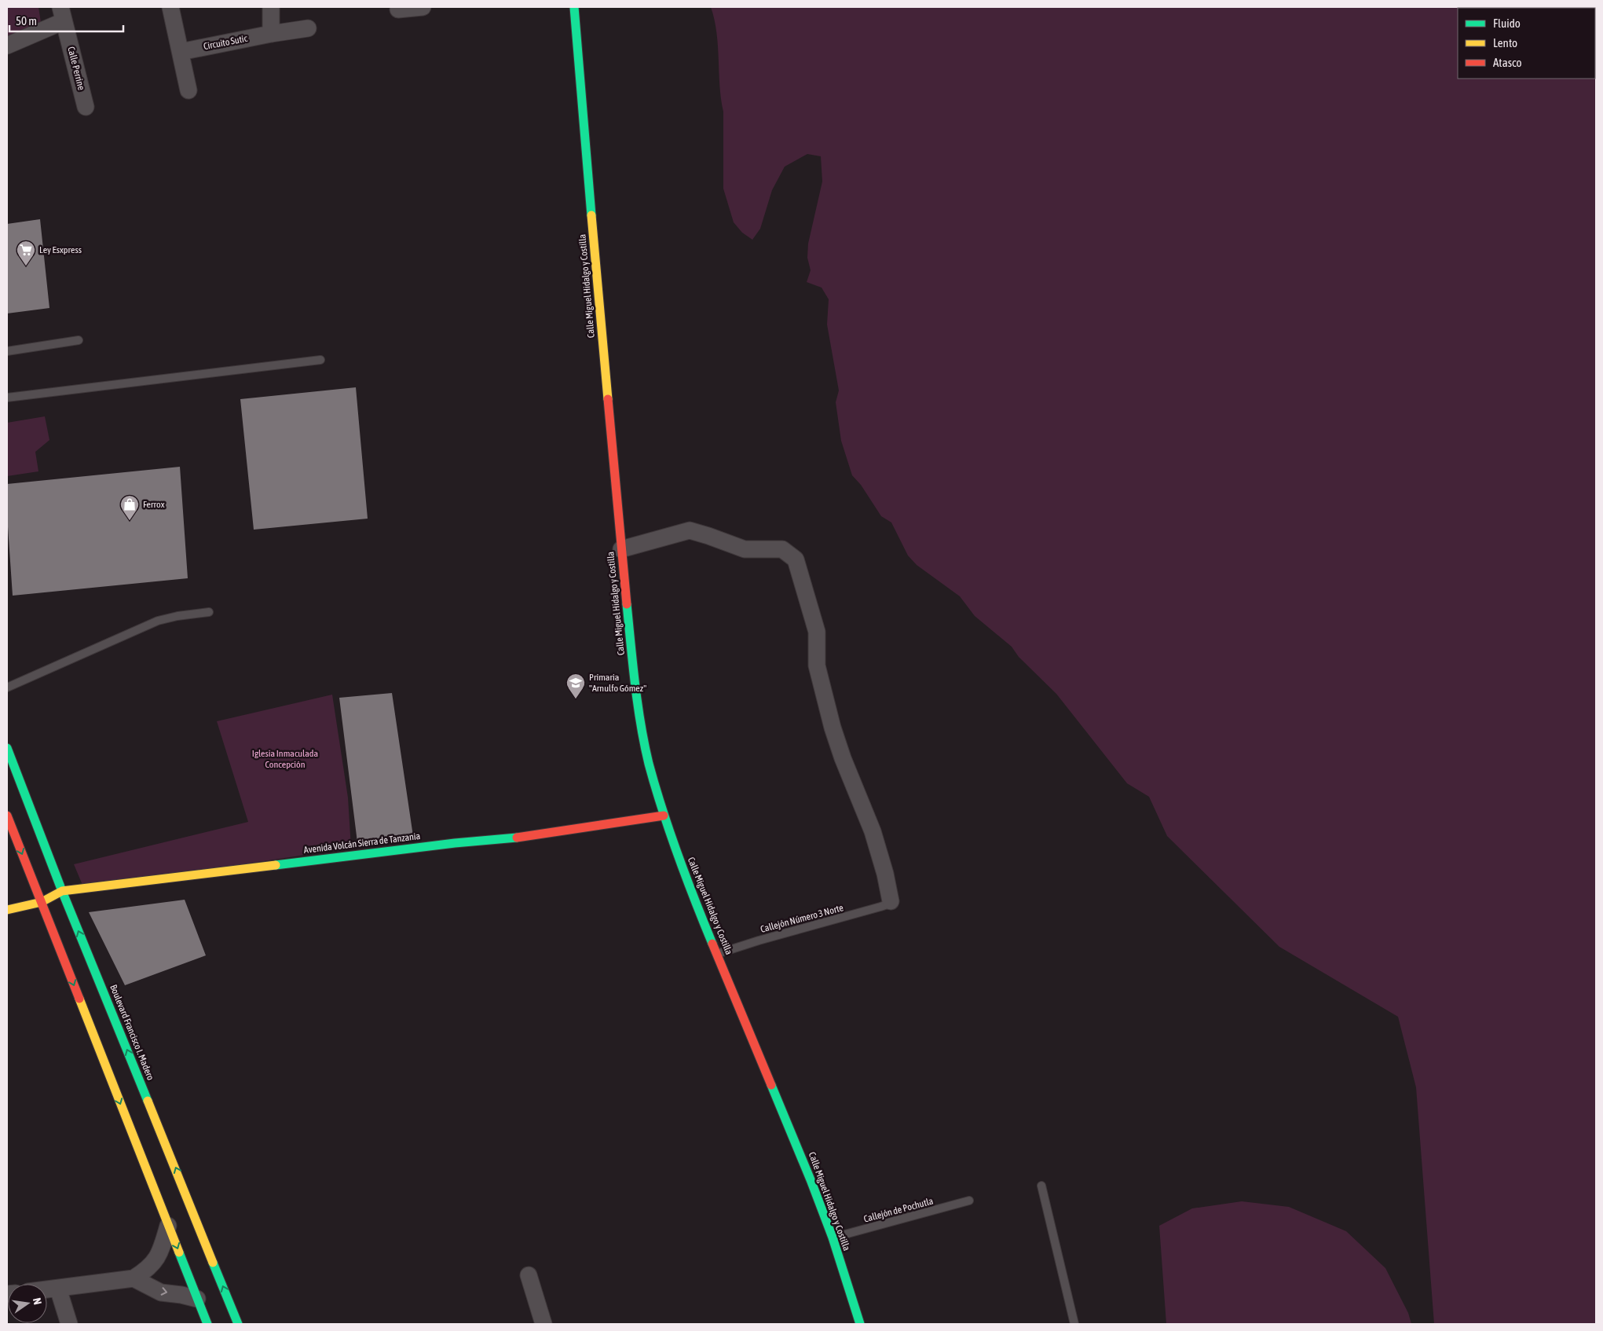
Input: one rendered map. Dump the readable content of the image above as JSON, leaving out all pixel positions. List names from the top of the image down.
{
  "streets": {
    "street": [
      "Circuito Sutic",
      "Calle Perrine",
      "Calle Miguel Hidalgo y Costilla",
      "Avenida Volcán Sierra de Tanzania",
      "Boulevard Francisco I. Madero"
    ],
    "lane": ["Callejón Número 3 Norte", "Callejón de Pochutla"]
  },
  "crossings": [
    ["Calle Miguel Hidalgo y Costilla", "Avenida Volcán Sierra de Tanzania"],
    ["Calle Miguel Hidalgo y Costilla", "Callejón Número 3 Norte"],
    ["Calle Miguel Hidalgo y Costilla", "Callejón de Pochutla"],
    ["Avenida Volcán Sierra de Tanzania", "Boulevard Francisco I. Madero"]
  ],
  "parks": ["Iglesia Inmaculada Concepción"],
  "places": {
    "supermarket": ["Ley Esxpress"],
    "shop": ["Ferrox"],
    "school or university": ["Primaria \"Arnulfo Gómez\""]
  },
  "legend": ["Fluido", "Lento", "Atasco"],
  "scale_bar": "50 m",
  "north": "right"
}
